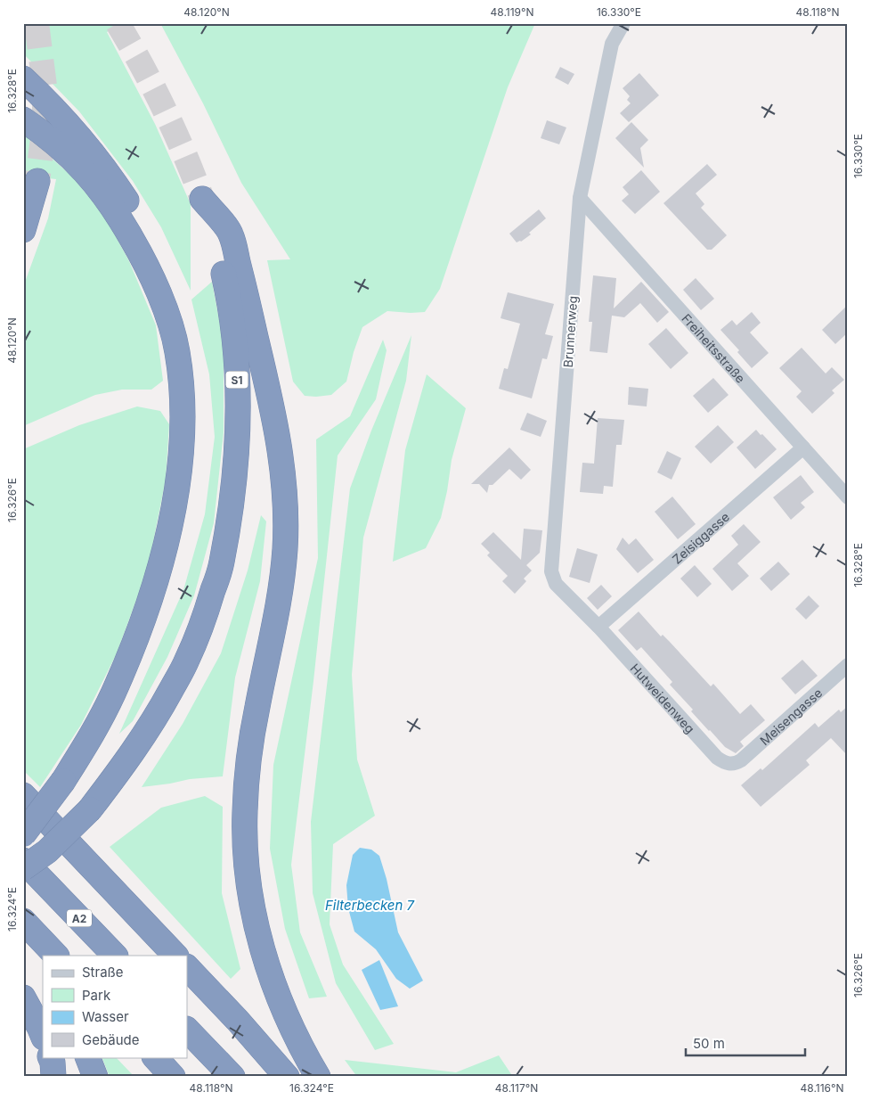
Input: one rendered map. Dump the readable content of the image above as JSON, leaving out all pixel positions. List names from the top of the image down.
{
  "streets": {
    "highway": ["S1", "A2"],
    "street": [
      "Brunnerweg",
      "Freiheitsstraße",
      "Zeisiggasse",
      "Hutweidenweg",
      "Meisengasse"
    ]
  },
  "crossings": [
    ["Brunnerweg", "Freiheitsstraße"],
    ["Brunnerweg", "Zeisiggasse"],
    ["Brunnerweg", "Hutweidenweg"],
    ["Freiheitsstraße", "Zeisiggasse"],
    ["Zeisiggasse", "Hutweidenweg"],
    ["Hutweidenweg", "Meisengasse"]
  ],
  "water": ["Filterbecken 7"],
  "legend": [
    "Straße",
    "Park",
    "Wasser",
    "Gebäude"
  ],
  "scale_bar": "50 m",
  "coordinates": [
    "48.120°N",
    "48.119°N",
    "16.330°E",
    "48.118°N",
    "16.328°E",
    "16.326°E",
    "16.324°E",
    "48.117°N",
    "48.116°N"
  ]
}
